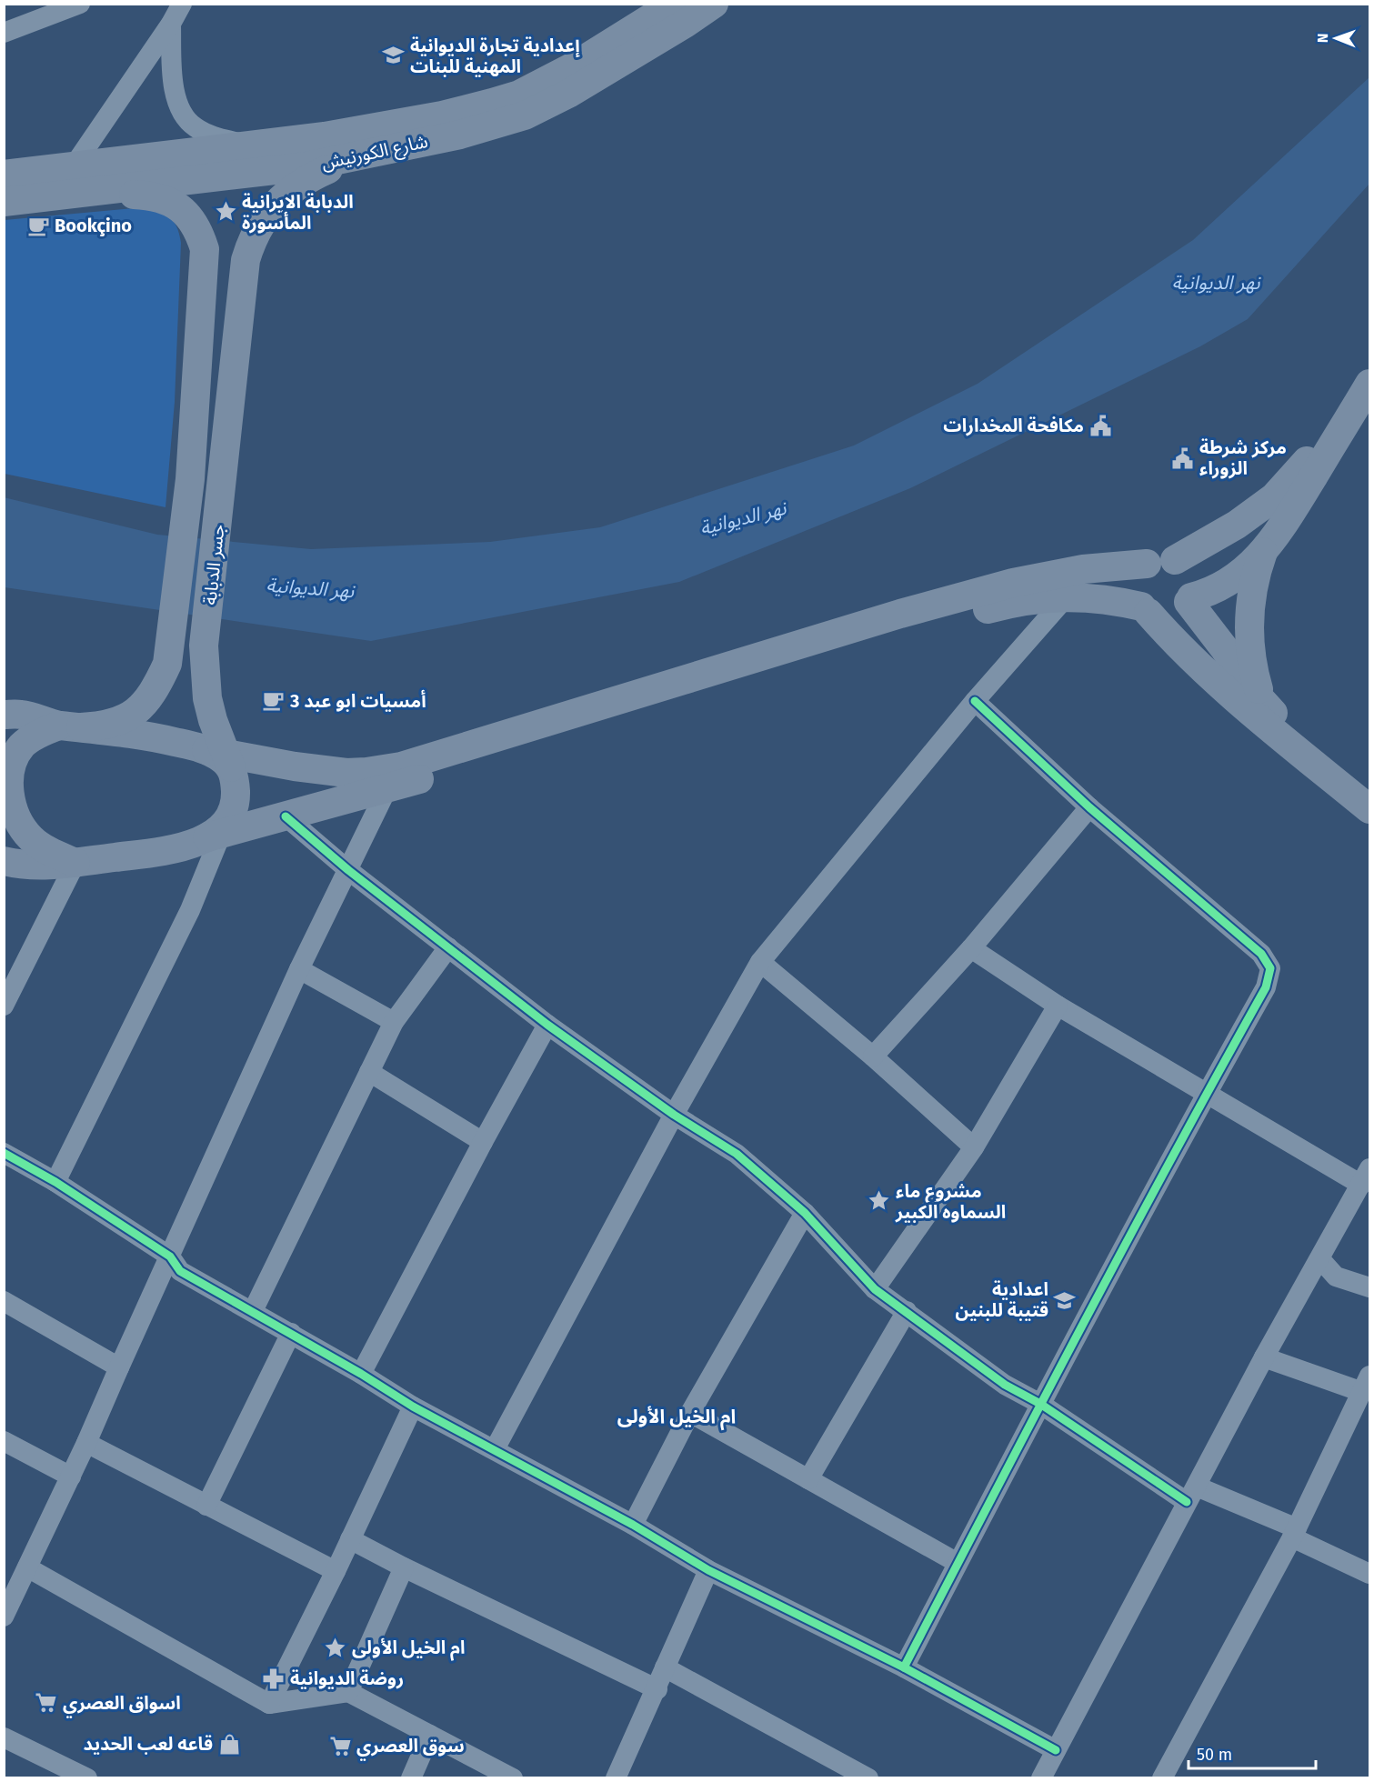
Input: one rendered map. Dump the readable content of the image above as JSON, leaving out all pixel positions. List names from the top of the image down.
{
  "streets": {
    "main road": ["شارع الكورنيش", "جسر الدبابة"]
  },
  "crossings": [
    ["شارع الكورنيش", "جسر الدبابة"]
  ],
  "districts": ["ام الخيل الأولى"],
  "water": ["نهر الديوانية"],
  "places": {
    "school or university": ["إعدادية تجارة الديوانية المهنية للبنات", "اعدادية قتيبة للبنين"],
    "place": ["الدبابة الايرانية المأسورة", "مشروع ماء السماوه الكبير", "ام الخيل الأولى"],
    "cafe": ["Bookçino", "أمسيات ابو عبد 3"],
    "public building": ["مكافحة المخدارات", "مركز شرطة الزوراء"],
    "pharmacy": ["روضة الديوانية"],
    "supermarket": ["اسواق العصري", "سوق العصري"],
    "shop": ["قاعه لعب الحديد"]
  },
  "scale_bar": "50 m",
  "north": "left"
}
